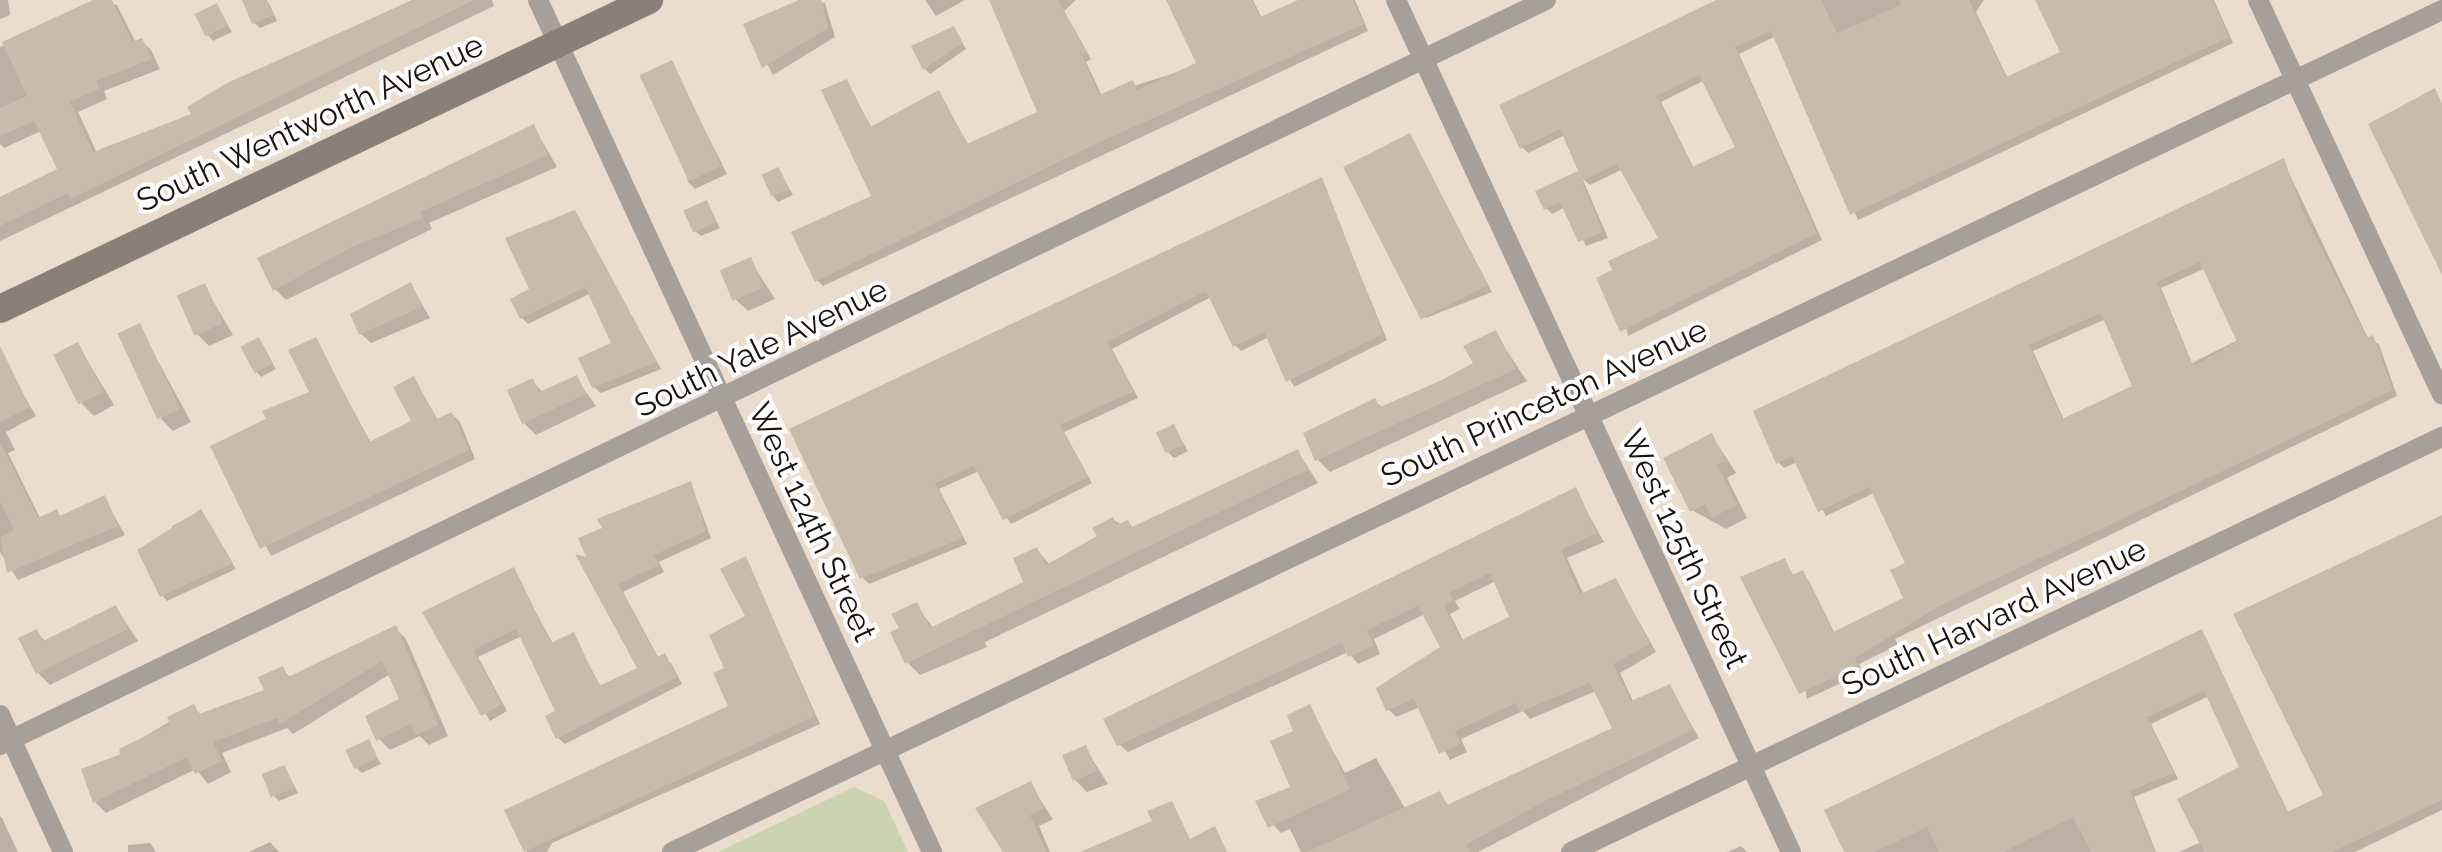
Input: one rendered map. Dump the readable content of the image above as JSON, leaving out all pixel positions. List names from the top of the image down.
{
  "streets": {
    "street": [
      "South Wentworth Avenue",
      "South Yale Avenue",
      "South Princeton Avenue",
      "West 124th Street",
      "West 125th Street",
      "South Harvard Avenue"
    ]
  },
  "crossings": [
    ["South Wentworth Avenue", "West 124th Street"],
    ["South Yale Avenue", "West 124th Street"],
    ["South Yale Avenue", "West 125th Street"],
    ["South Princeton Avenue", "West 124th Street"],
    ["South Princeton Avenue", "West 125th Street"],
    ["West 125th Street", "South Harvard Avenue"]
  ]
}
